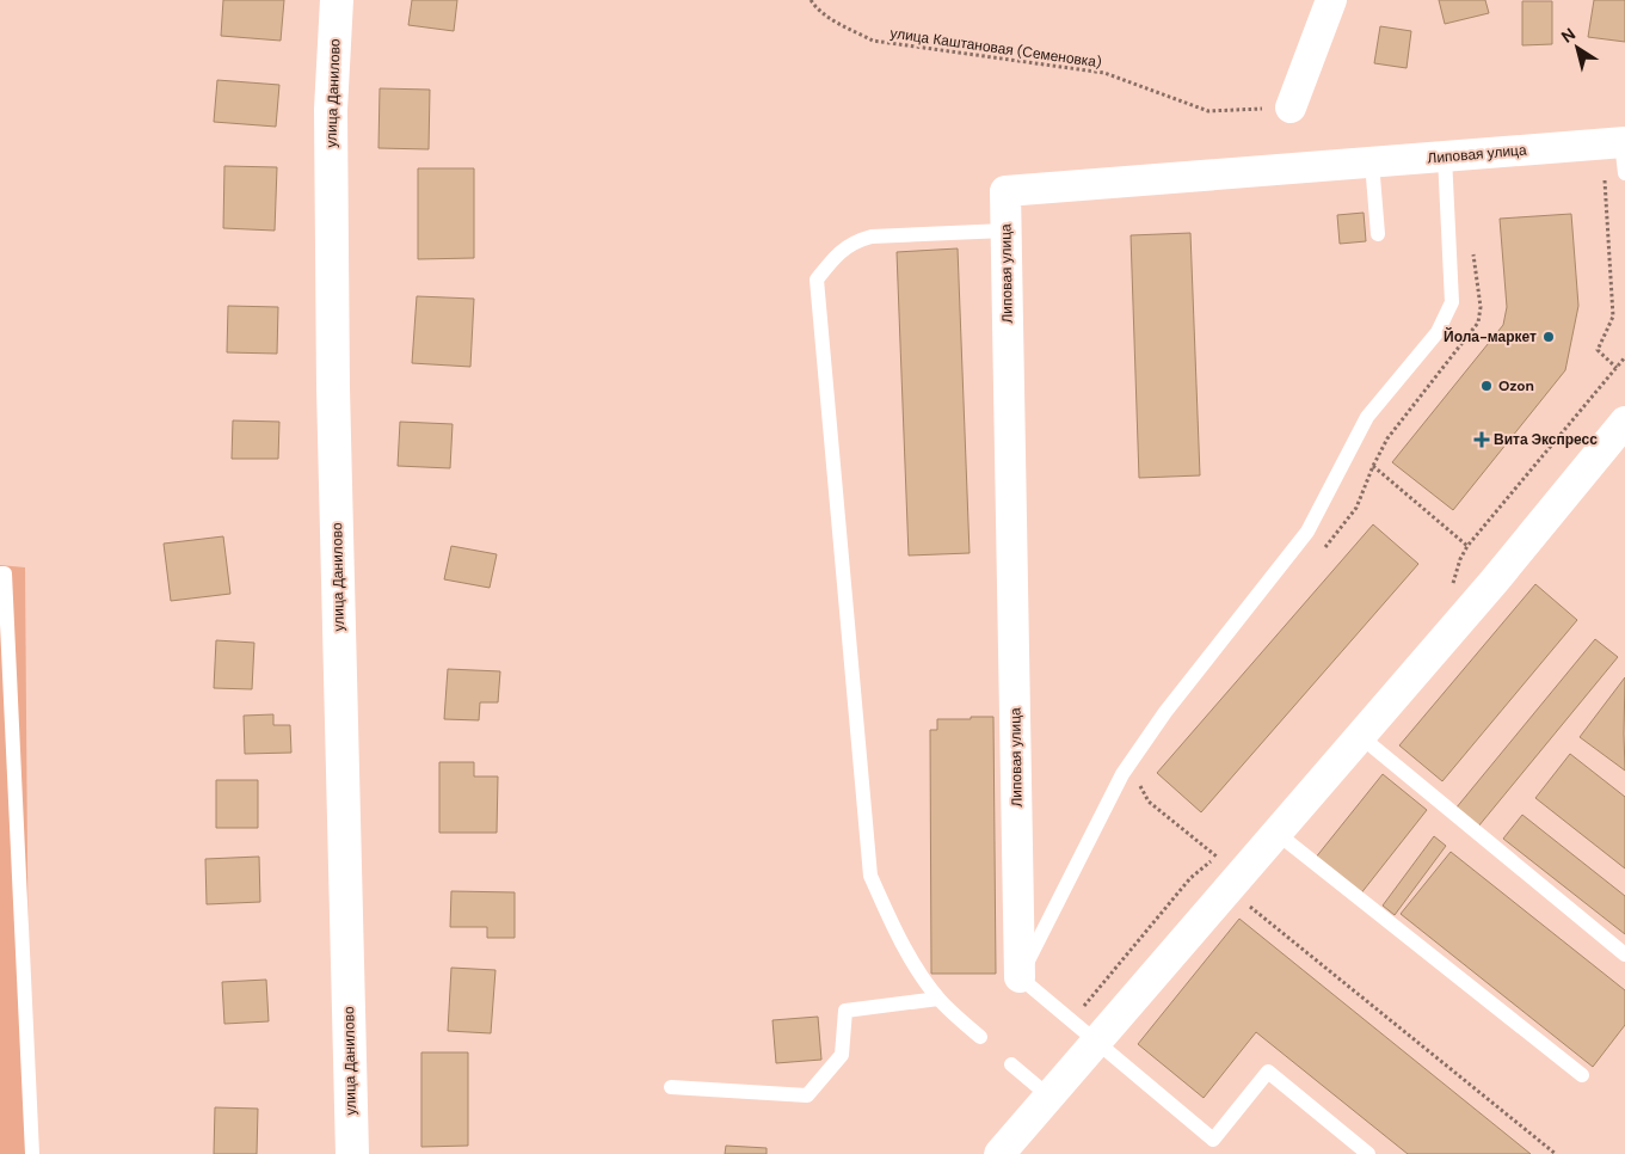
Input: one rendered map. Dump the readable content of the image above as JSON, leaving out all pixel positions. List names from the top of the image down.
{
  "streets": {
    "main road": ["улица Данилово"],
    "street": ["Липовая улица"],
    "path": ["улица Каштановая (Семеновка)"]
  },
  "places": {
    "other": ["Йола-маркет", "Ozon"],
    "health": ["Вита Экспресс"]
  },
  "north": "top left"
}
